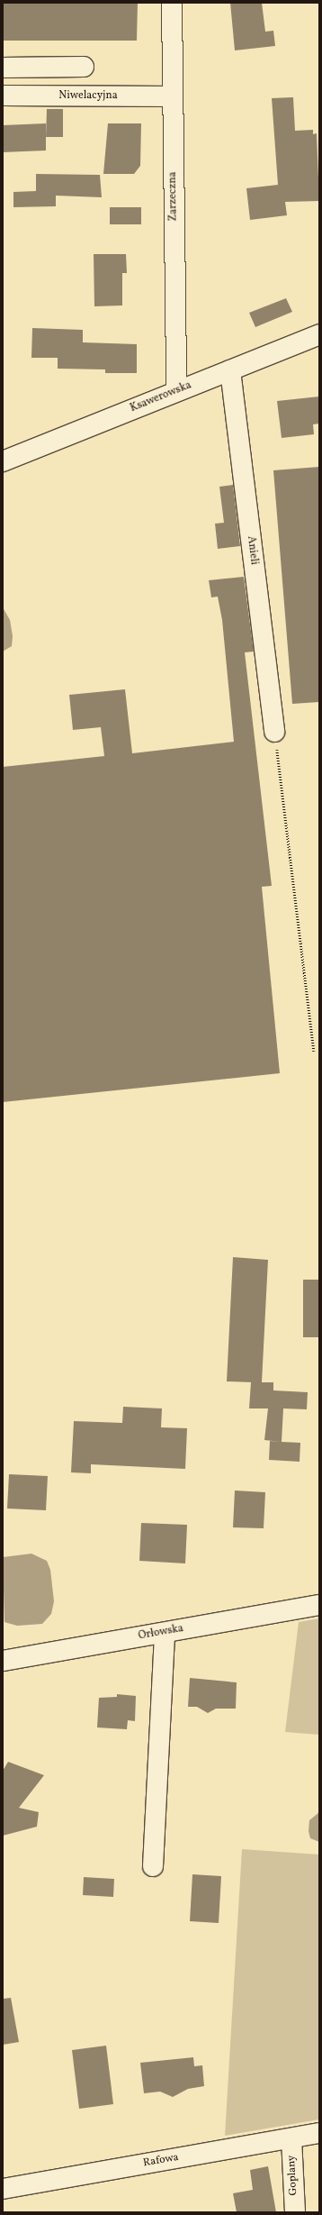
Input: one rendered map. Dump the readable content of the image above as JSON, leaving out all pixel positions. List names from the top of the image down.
{
  "streets": {
    "street": [
      "Niwelacyjna",
      "Zarzeczna",
      "Ksawerowska",
      "Anieli",
      "Orłowska",
      "Rafowa",
      "Goplany"
    ]
  },
  "crossings": [
    ["Niwelacyjna", "Zarzeczna"],
    ["Zarzeczna", "Ksawerowska"],
    ["Ksawerowska", "Anieli"],
    ["Rafowa", "Goplany"]
  ]
}
